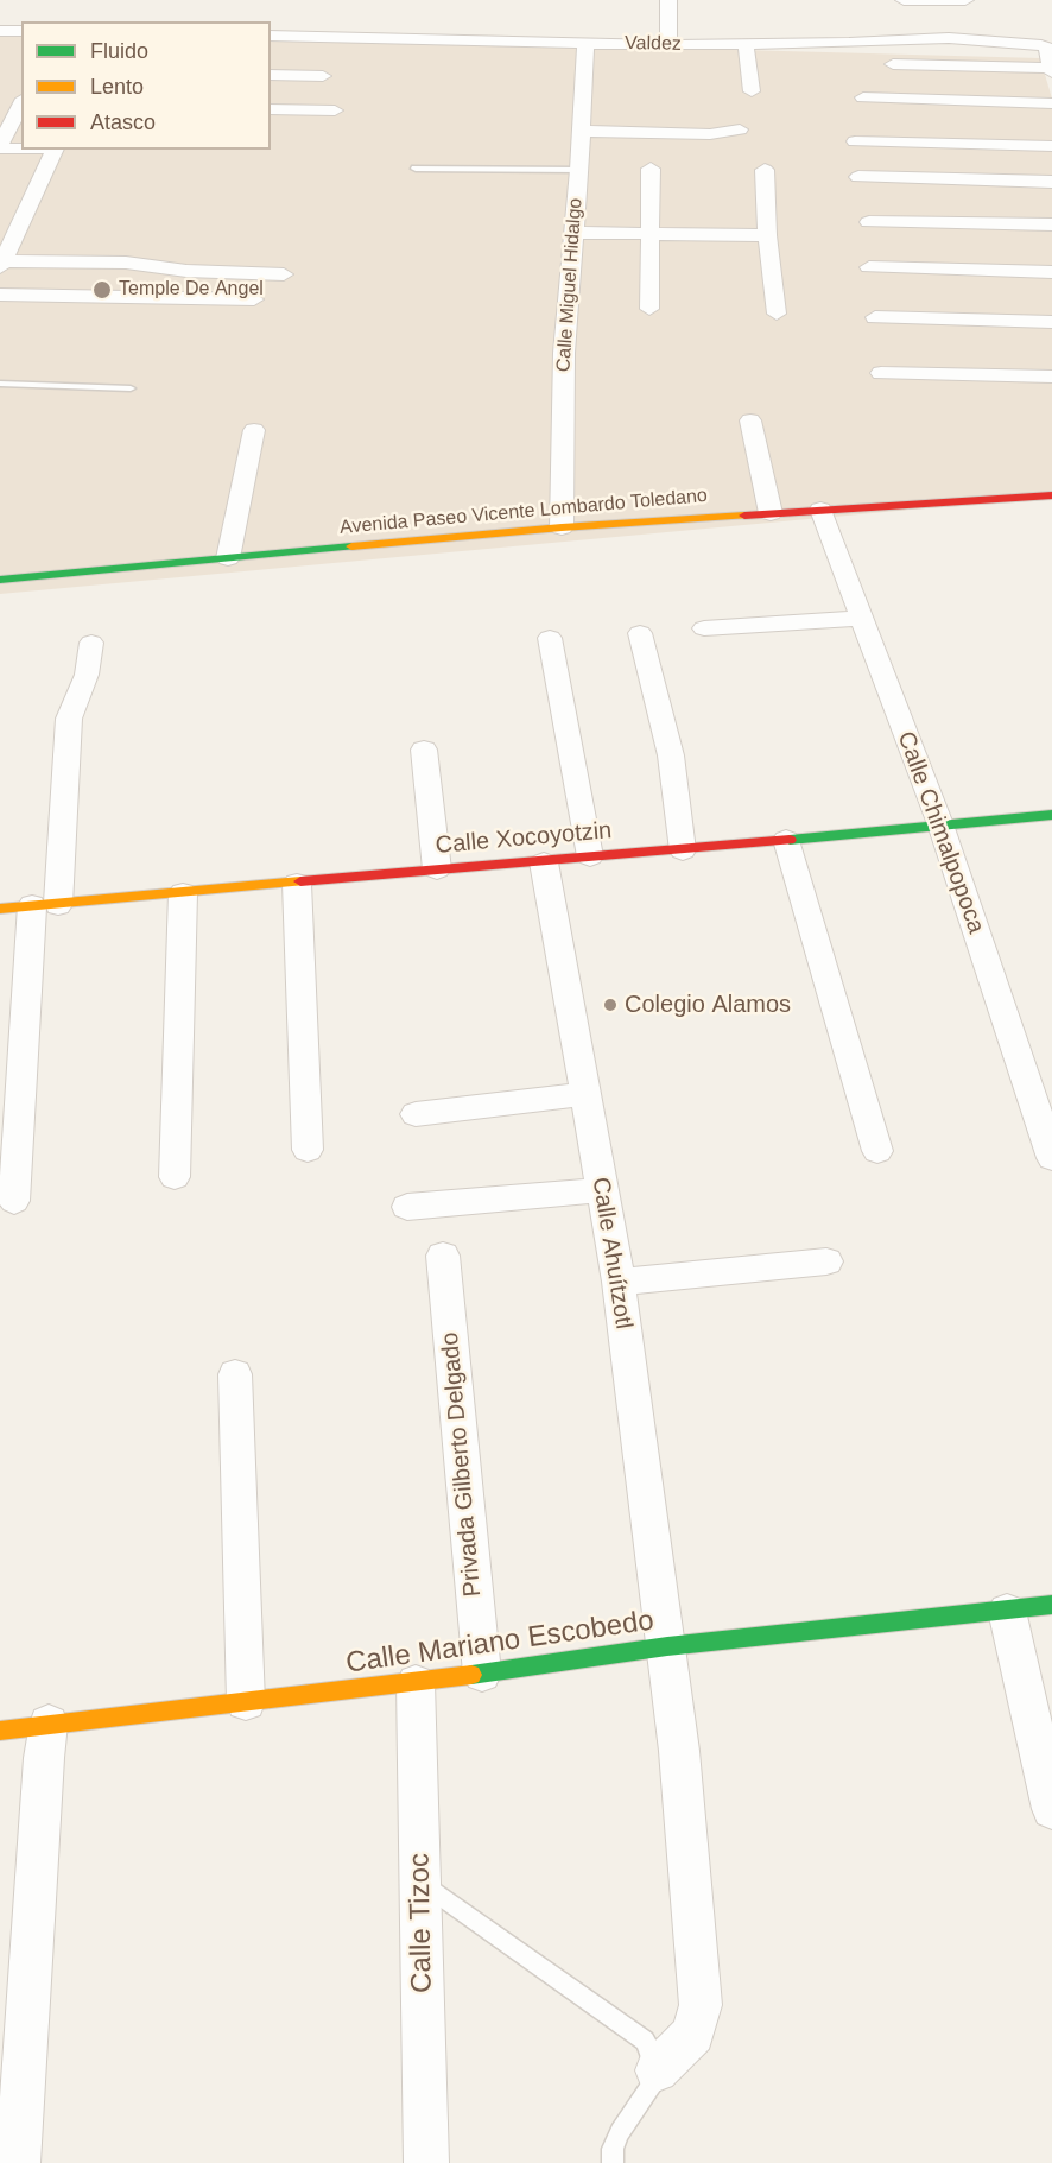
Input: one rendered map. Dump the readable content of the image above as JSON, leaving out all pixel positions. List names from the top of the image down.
{
  "streets": {
    "street": [
      "Valdez",
      "Calle Miguel Hidalgo",
      "Avenida Paseo Vicente Lombardo Toledano",
      "Calle Chimalpopoca",
      "Calle Xocoyotzin",
      "Calle Ahuítzotl",
      "Privada Gilberto Delgado",
      "Calle Mariano Escobedo",
      "Calle Tizoc"
    ]
  },
  "crossings": [
    ["Valdez", "Calle Miguel Hidalgo"],
    ["Calle Miguel Hidalgo", "Avenida Paseo Vicente Lombardo Toledano"],
    ["Avenida Paseo Vicente Lombardo Toledano", "Calle Chimalpopoca"],
    ["Calle Chimalpopoca", "Calle Xocoyotzin"],
    ["Calle Xocoyotzin", "Calle Ahuítzotl"],
    ["Calle Ahuítzotl", "Calle Mariano Escobedo"],
    ["Privada Gilberto Delgado", "Calle Mariano Escobedo"],
    ["Calle Mariano Escobedo", "Calle Tizoc"]
  ],
  "places": ["Temple De Angel", "Colegio Alamos"],
  "legend": ["Fluido", "Lento", "Atasco"]
}
